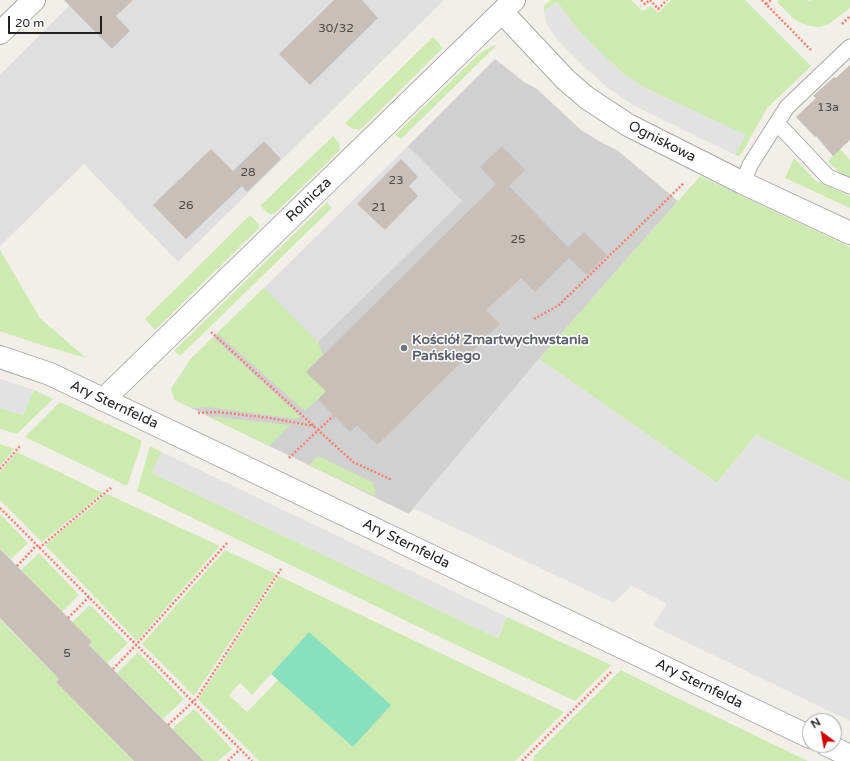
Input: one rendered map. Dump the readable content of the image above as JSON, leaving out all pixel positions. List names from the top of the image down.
{
  "streets": {
    "street": ["Ogniskowa", "Rolnicza", "Ary Sternfelda"]
  },
  "crossings": [
    ["Ogniskowa", "Rolnicza"],
    ["Rolnicza", "Ary Sternfelda"]
  ],
  "places": ["Kościół Zmartwychwstania Pańskiego"],
  "house_numbers": [
    "30/32",
    "13a",
    "28",
    "23",
    "26",
    "21",
    "25",
    "5"
  ],
  "scale_bar": "20 m",
  "north": "top left"
}
